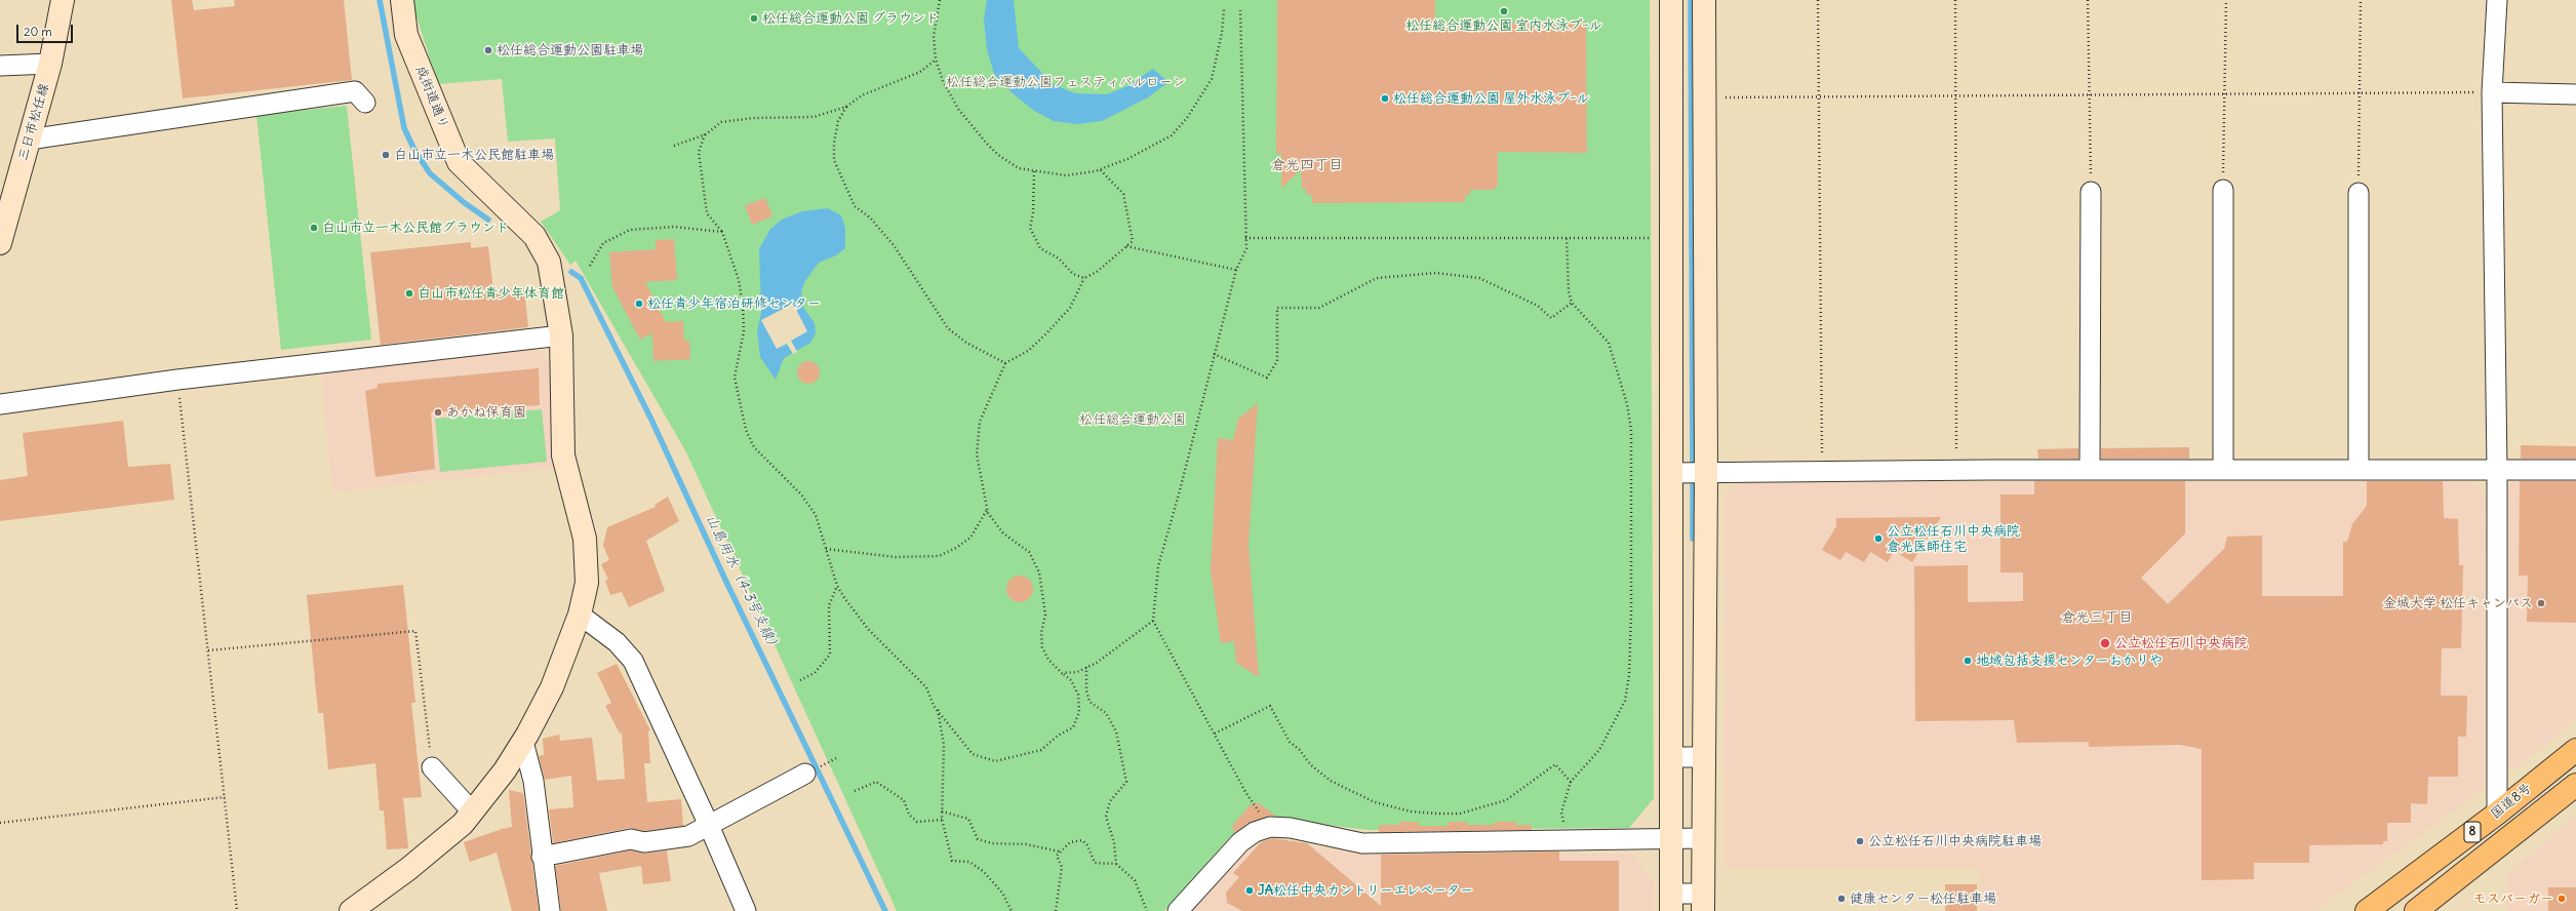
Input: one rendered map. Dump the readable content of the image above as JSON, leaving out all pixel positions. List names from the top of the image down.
{
  "streets": {
    "highway": ["国道8号", "8"],
    "street": ["成街道通り", "三日市松任線"]
  },
  "districts": ["倉光四丁目", "倉光三丁目"],
  "water": ["山島用水（4-3号支線）"],
  "parks": ["松任総合運動公園フェスティバルローン", "松任総合運動公園"],
  "places": [
    "松任総合運動公園 室内水泳プｰル",
    "松任総合運動公園 グラウンド",
    "松任総合運動公園駐車場",
    "松任総合運動公園 屋外水泳プｰル",
    "白山市立一木公民館駐車場",
    "白山市立一木公民館グラウンド",
    "白山市松任青少年体育館",
    "松任青少年宿泊研修センター",
    "あかね保育園",
    "公立松任石川中央病院 倉光医師住宅",
    "金城大学 松任キャンパス",
    "公立松任石川中央病院",
    "地域包括支援センターおかりや",
    "公立松任石川中央病院駐車場",
    "JA松任中央カントリーエレベーター",
    "健康センター松任駐車場",
    "モスバーガー"
  ],
  "scale_bar": "20 m"
}
